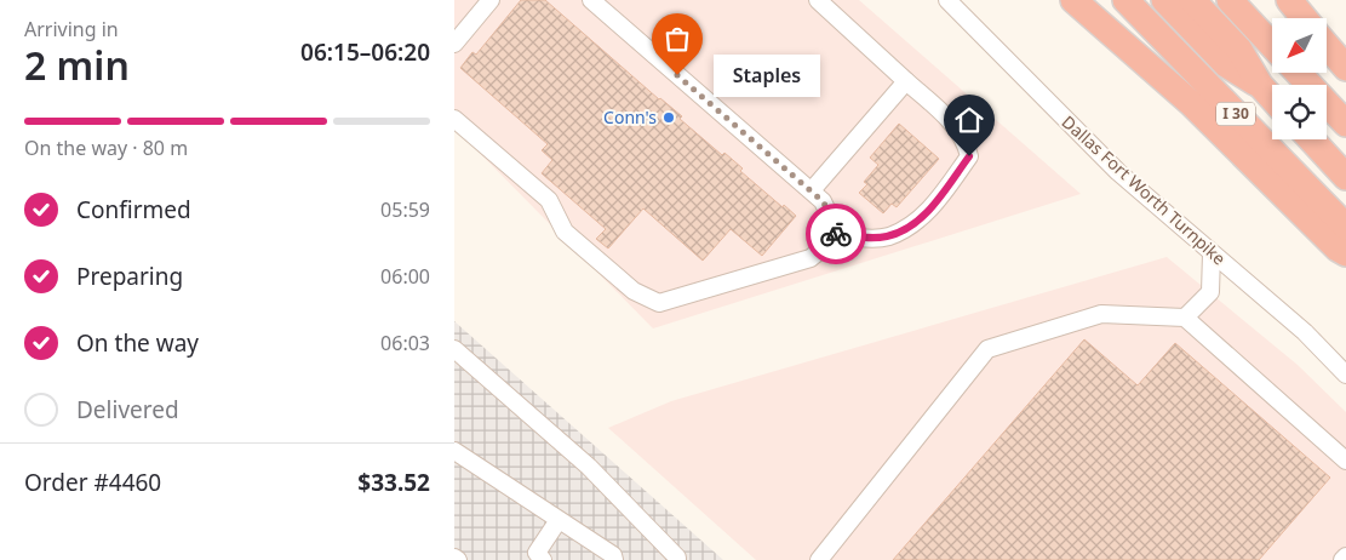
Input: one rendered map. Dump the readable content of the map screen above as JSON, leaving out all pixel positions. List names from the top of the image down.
{
  "streets": {
    "highway": ["I 30"],
    "street": ["Dallas Fort Worth Turnpike"]
  },
  "places": ["Staples", "Conn's"],
  "north": "bottom left",
  "page": {
    "heading": ["2 min", "Arriving in", "06:15–06:20"],
    "panel": ["Order #4460", "$33.52"],
    "bubble": "Staples",
    "bar": "On the way · 80 m",
    "list": [
      ["Confirmed", "05:59"],
      ["Preparing", "06:00"],
      ["On the way", "06:03"],
      "Delivered"
    ]
  }
}
